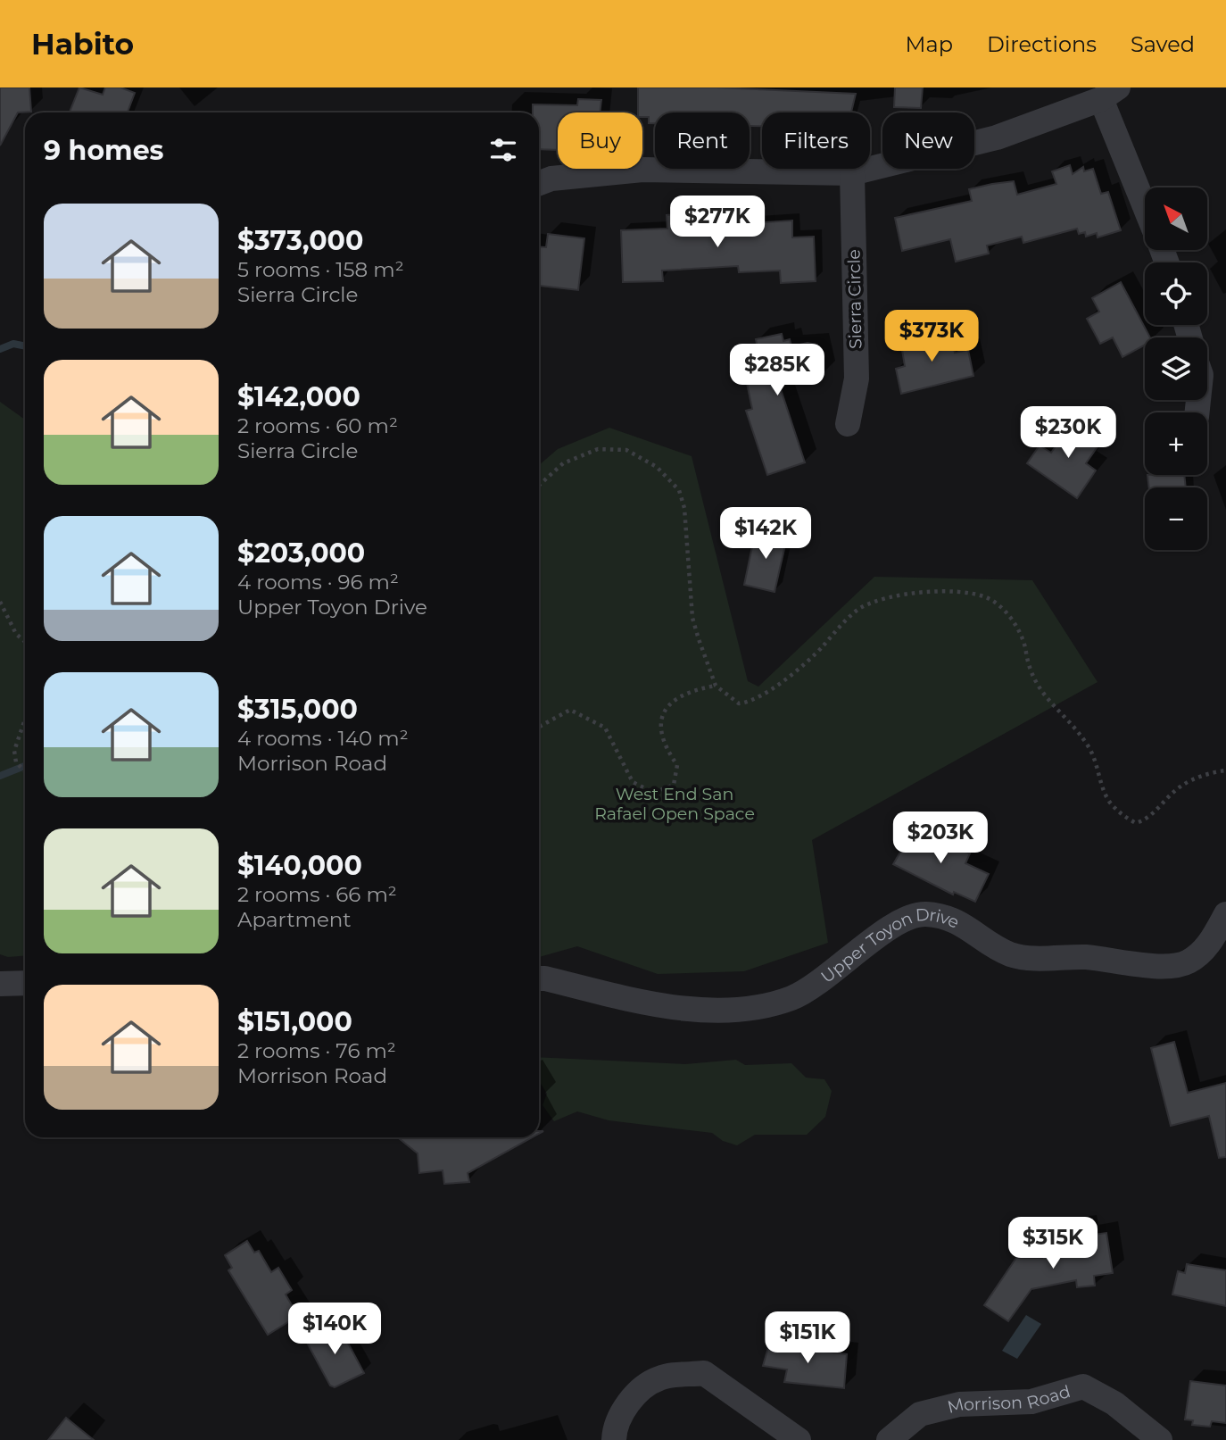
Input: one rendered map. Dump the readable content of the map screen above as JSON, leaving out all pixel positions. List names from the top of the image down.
{
  "streets": {
    "street": ["Sierra Circle", "Upper Toyon Drive", "Morrison Road"]
  },
  "parks": ["West End San Rafael Open Space"],
  "north": "top left",
  "page": {
    "header": "Habito",
    "nav": ["Map", "Directions", "Saved"],
    "chip": [
      "Buy",
      "Rent",
      "Filters",
      "New"
    ],
    "heading": "9 homes",
    "map_buttons": ["+", "−"],
    "list": [
      {
        "name": "$373,000",
        "note": "5 rooms · 158 m² · Sierra Circle"
      },
      {
        "name": "$142,000",
        "note": "2 rooms · 60 m² · Sierra Circle"
      },
      {
        "name": "$203,000",
        "note": "4 rooms · 96 m² · Upper Toyon Drive"
      },
      {
        "name": "$315,000",
        "note": "4 rooms · 140 m² · Morrison Road"
      },
      {
        "name": "$140,000",
        "note": "2 rooms · 66 m² · Apartment"
      },
      {
        "name": "$151,000",
        "note": "2 rooms · 76 m² · Morrison Road"
      }
    ],
    "price": [
      "$277K",
      "$373K",
      "$285K",
      "$230K",
      "$142K",
      "$203K",
      "$315K",
      "$140K",
      "$151K"
    ]
  }
}
